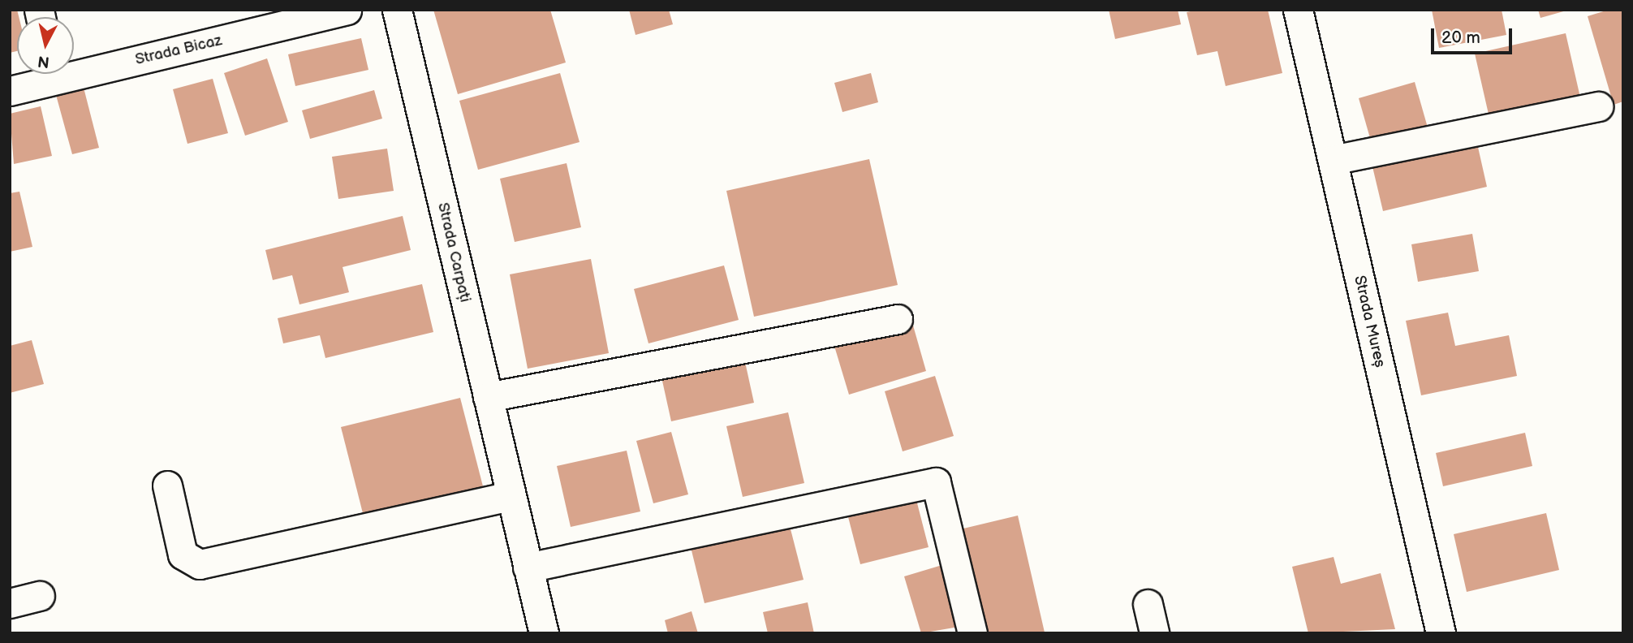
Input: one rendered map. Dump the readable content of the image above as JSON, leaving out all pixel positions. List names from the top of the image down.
{
  "streets": {
    "street": ["Strada Bicaz", "Strada Carpați", "Strada Mureș"]
  },
  "scale_bar": "20 m",
  "north": "bottom"
}
